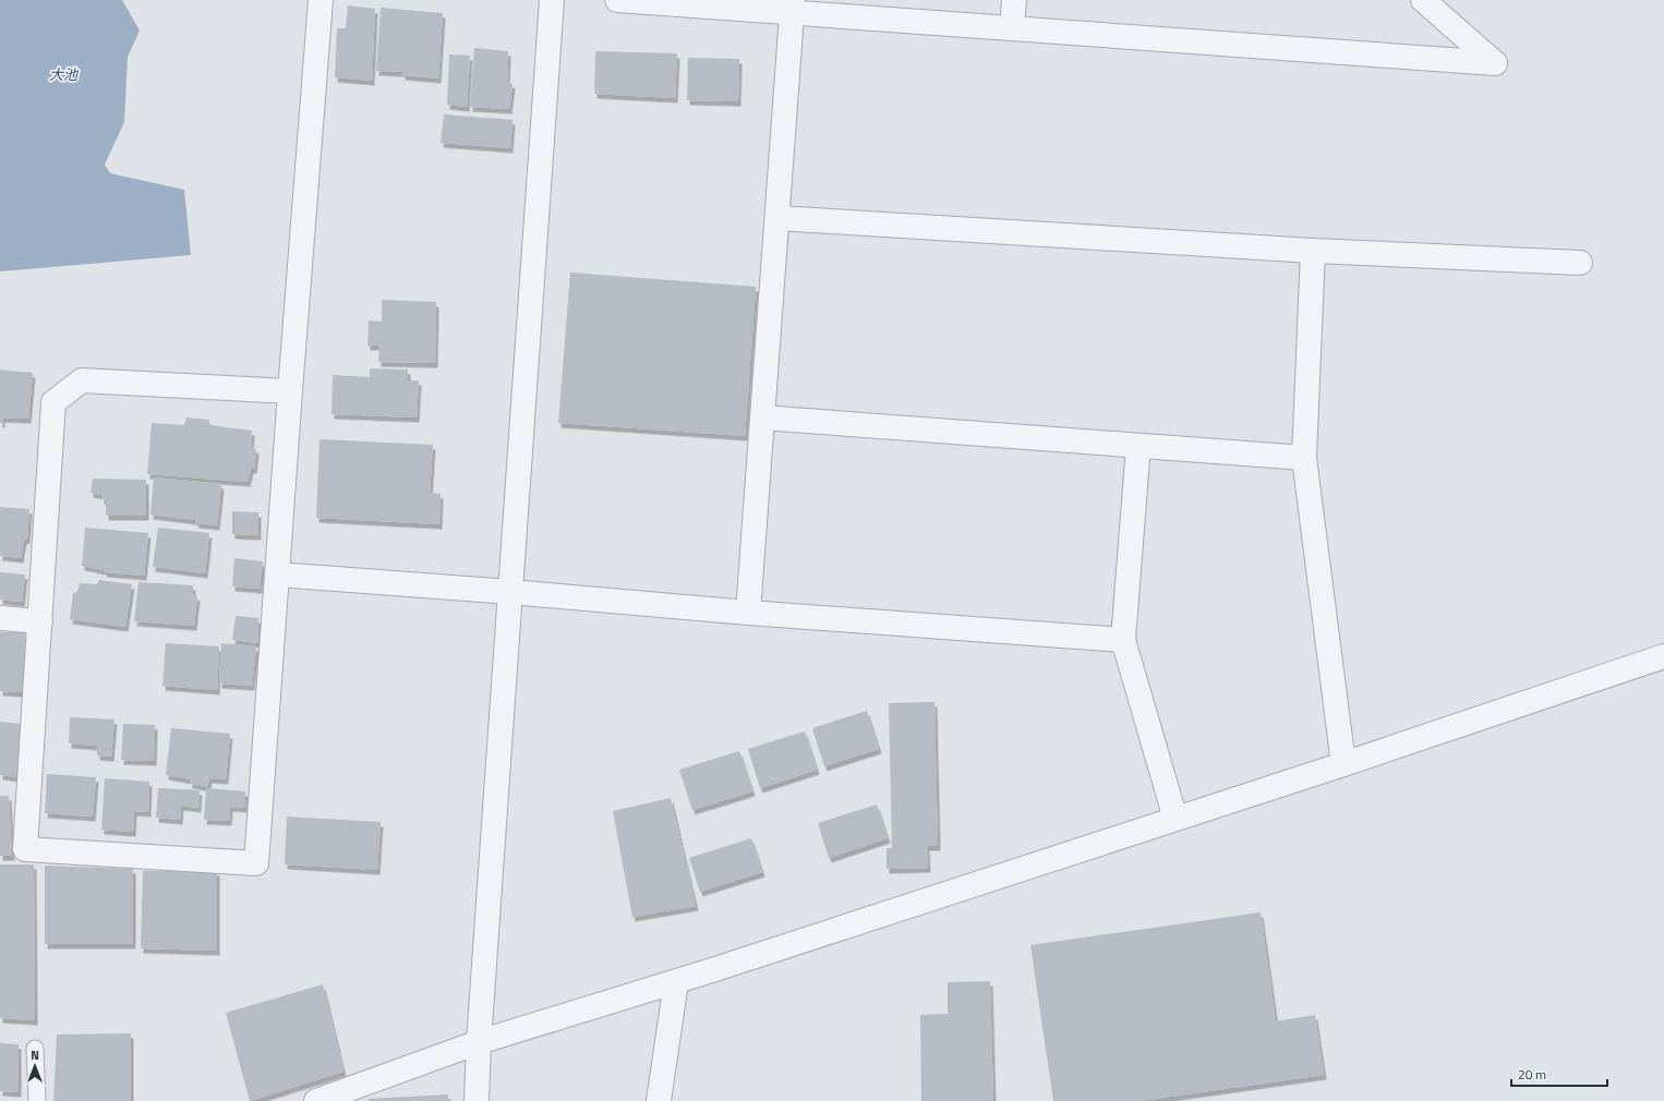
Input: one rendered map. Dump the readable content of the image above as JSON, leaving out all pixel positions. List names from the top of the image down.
{
  "water": ["大池"],
  "scale_bar": "20 m",
  "north": "top"
}
